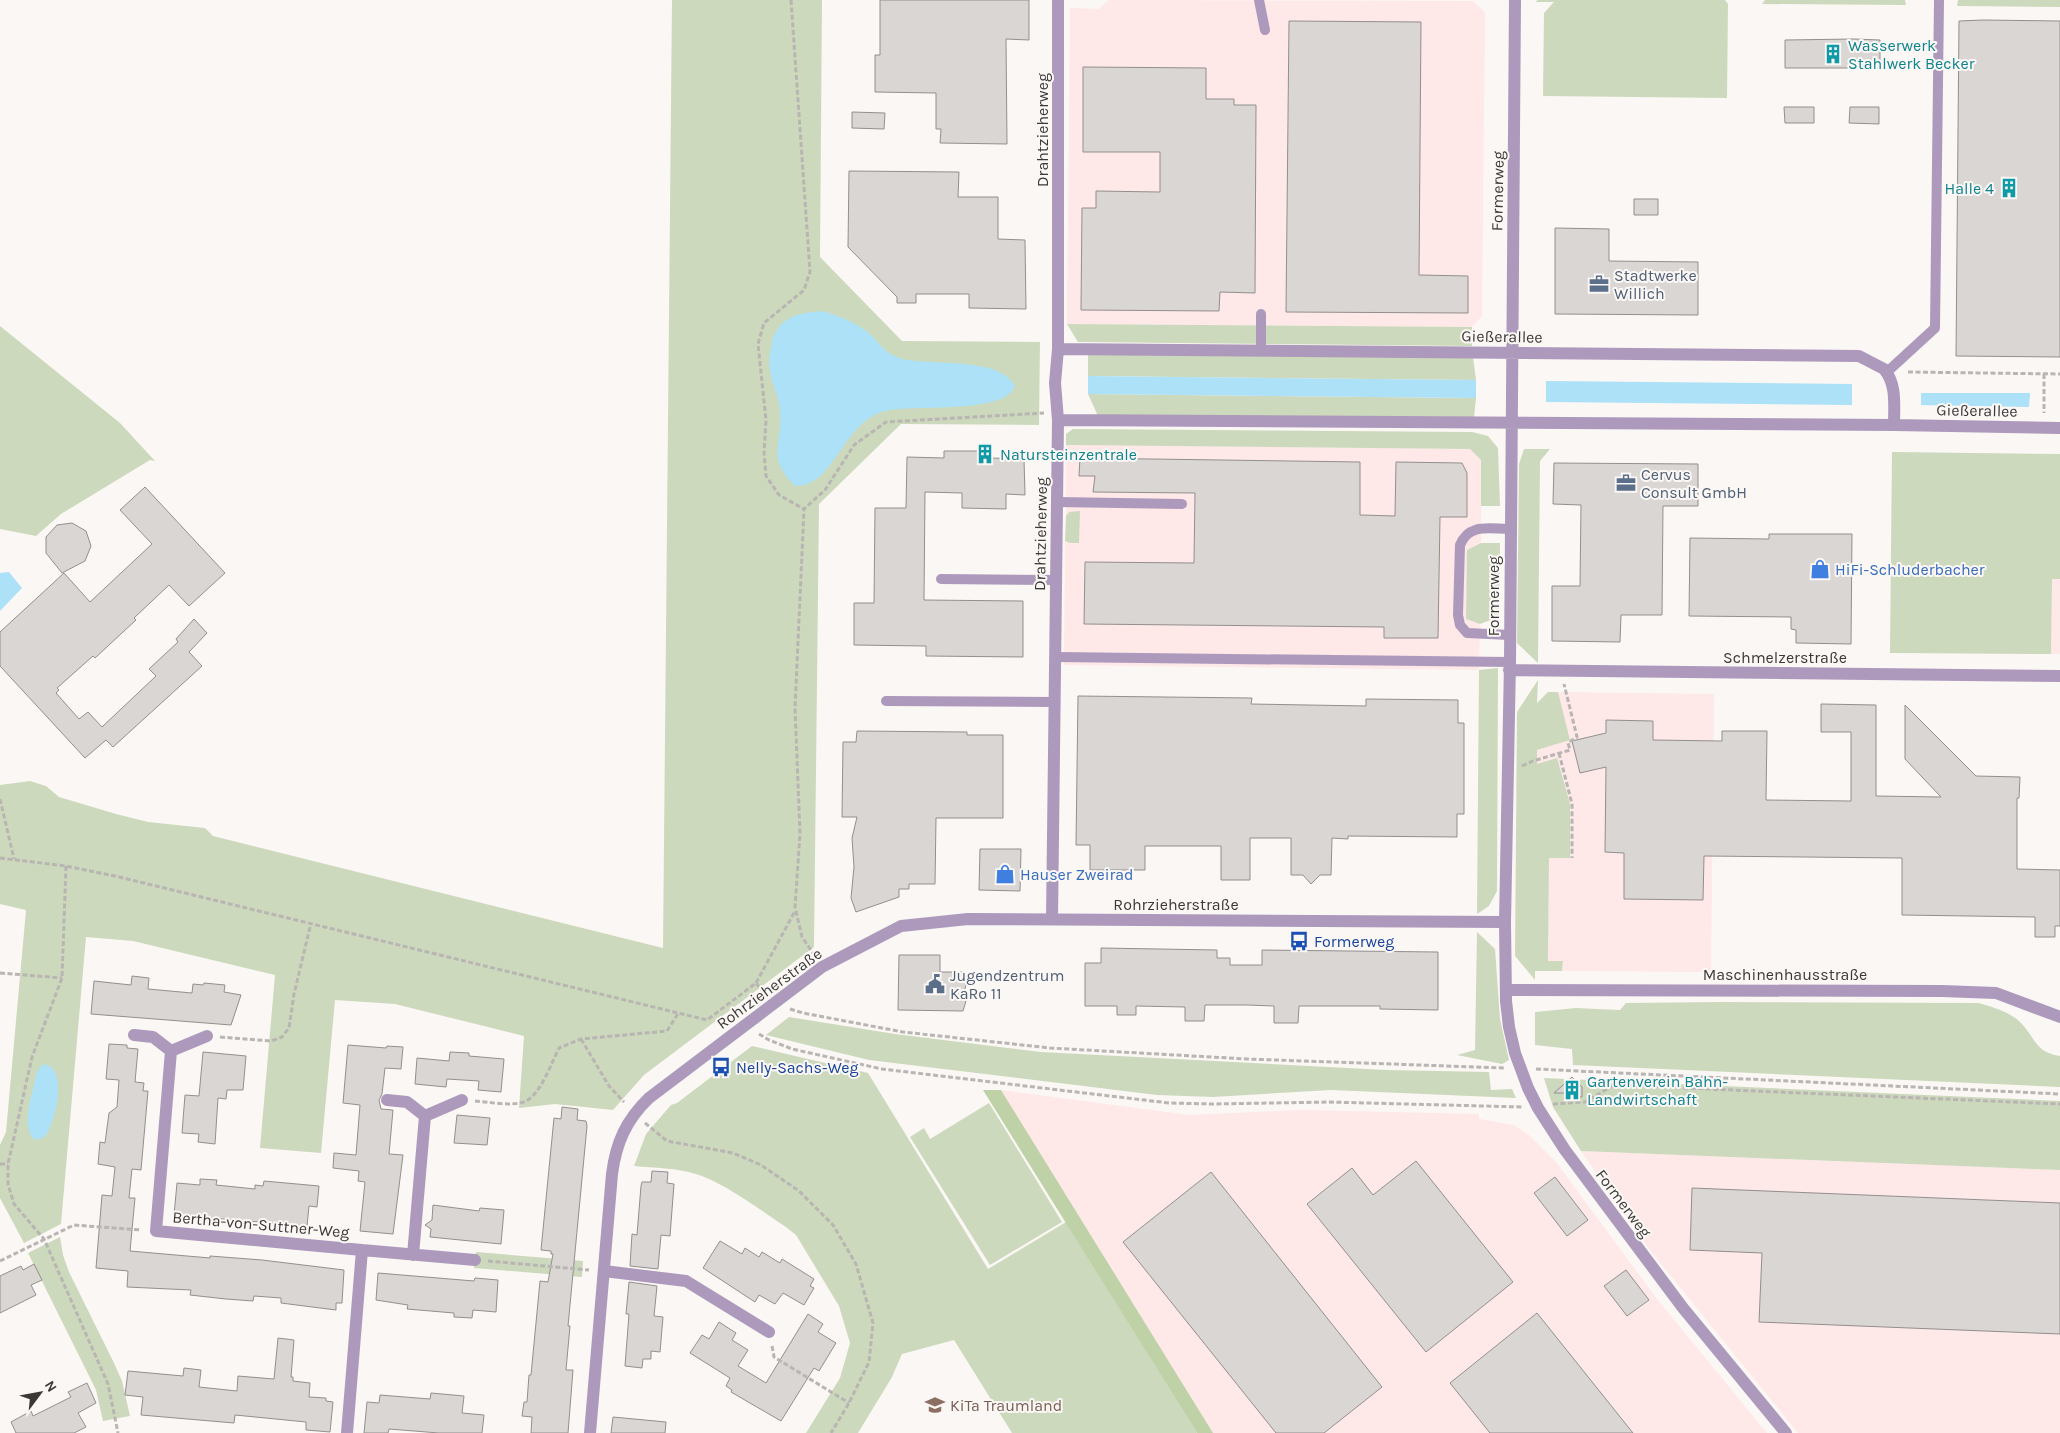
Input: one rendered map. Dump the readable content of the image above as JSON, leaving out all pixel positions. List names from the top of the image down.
{
  "streets": {
    "street": [
      "Drahtzieherweg",
      "Formerweg",
      "Gießerallee",
      "Schmelzerstraße",
      "Rohrzieherstraße",
      "Maschinenhausstraße",
      "Bertha-von-Suttner-Weg"
    ]
  },
  "crossings": [
    ["Drahtzieherweg", "Gießerallee"],
    ["Drahtzieherweg", "Rohrzieherstraße"],
    ["Formerweg", "Gießerallee"],
    ["Formerweg", "Schmelzerstraße"],
    ["Formerweg", "Rohrzieherstraße"],
    ["Formerweg", "Maschinenhausstraße"]
  ],
  "places": {
    "building": [
      "Wasserwerk Stahlwerk Becker",
      "Halle 4",
      "Natursteinzentrale",
      "Gartenverein Bahn- Landwirtschaft"
    ],
    "office": ["Stadtwerke Willich", "Cervus Consult GmbH"],
    "shop": ["HiFi-Schluderbacher", "Hauser Zweirad"],
    "bus stop": ["Formerweg", "Nelly-Sachs-Weg"],
    "public building": ["Jugendzentrum KaRo 11"],
    "school or university": ["KiTa Traumland"]
  },
  "north": "top right"
}
